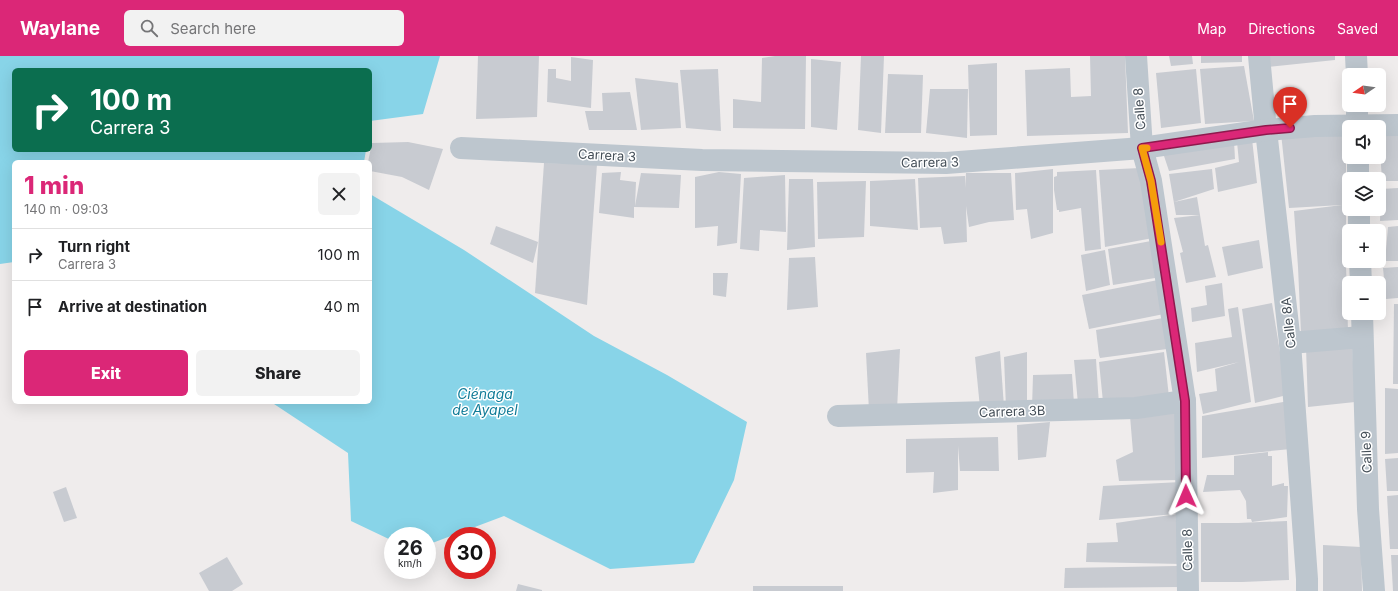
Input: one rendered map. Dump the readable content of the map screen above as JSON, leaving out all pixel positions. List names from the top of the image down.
{
  "streets": {
    "street": [
      "Calle 8",
      "Carrera 3",
      "Calle 8A",
      "Carrera 3B",
      "Calle 9"
    ]
  },
  "crossings": [
    ["Calle 8", "Carrera 3"],
    ["Calle 8", "Carrera 3B"],
    ["Carrera 3", "Calle 8A"]
  ],
  "water": ["Ciénaga de Ayapel"],
  "north": "left",
  "page": {
    "header": "Waylane",
    "search": "Search here",
    "nav": ["Map", "Directions", "Saved"],
    "map_buttons": ["+", "−"],
    "turn": ["100 m", "Carrera 3"],
    "heading": ["1 min", "140 m · 09:03"],
    "list": [
      {
        "name": "Turn right",
        "note": "Carrera 3",
        "value": "100 m"
      },
      {
        "name": "Arrive at destination",
        "value": "40 m"
      }
    ],
    "buttons": ["Exit", "Share"],
    "speed": "26 km/h",
    "limit": "30"
  }
}
